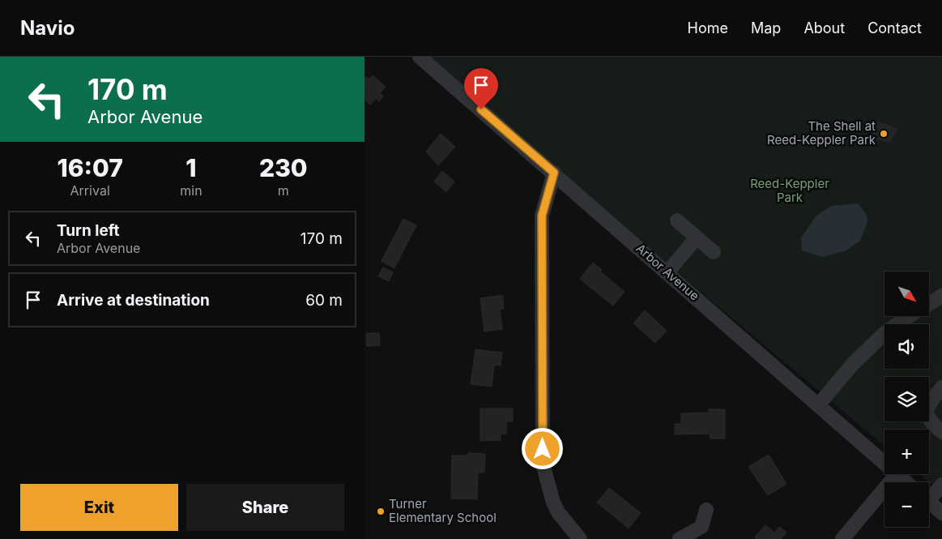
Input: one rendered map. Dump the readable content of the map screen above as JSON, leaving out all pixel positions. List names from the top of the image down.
{
  "streets": {
    "street": ["Arbor Avenue"]
  },
  "parks": ["Reed-Keppler Park"],
  "places": ["The Shell at Reed-Keppler Park", "Turner Elementary School"],
  "north": "bottom right",
  "page": {
    "header": "Navio",
    "nav": [
      "Home",
      "Map",
      "About",
      "Contact"
    ],
    "turn": ["170 m", "Arbor Avenue"],
    "eta": [
      "16:07",
      "Arrival",
      "1",
      "min",
      "230",
      "m"
    ],
    "list": [
      {
        "name": "Turn left",
        "note": "Arbor Avenue",
        "value": "170 m"
      },
      {
        "name": "Arrive at destination",
        "value": "60 m"
      }
    ],
    "map_buttons": ["+", "−"],
    "buttons": ["Exit", "Share"]
  }
}
